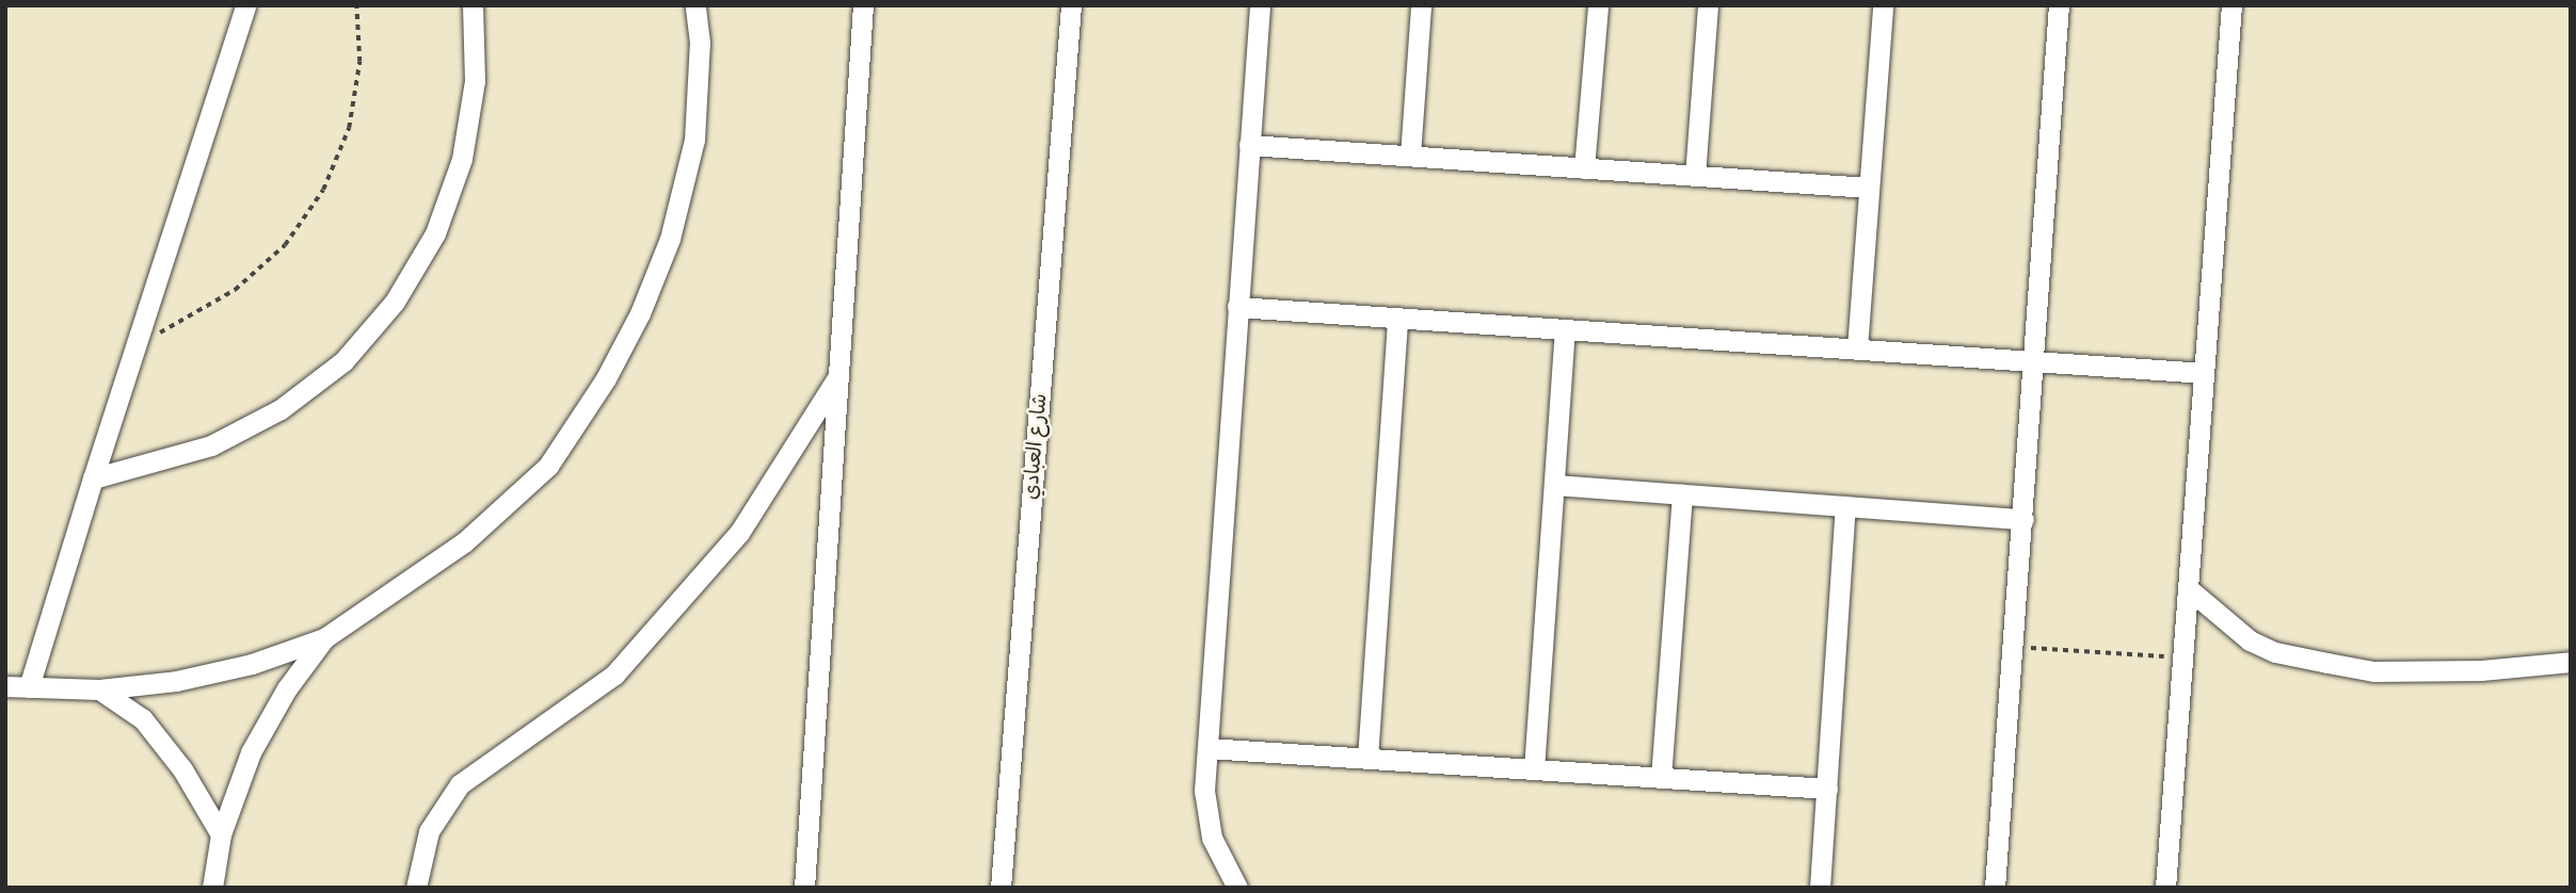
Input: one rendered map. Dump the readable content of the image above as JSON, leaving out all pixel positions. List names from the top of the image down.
{
  "streets": {
    "street": ["شارع العبادي"]
  }
}
